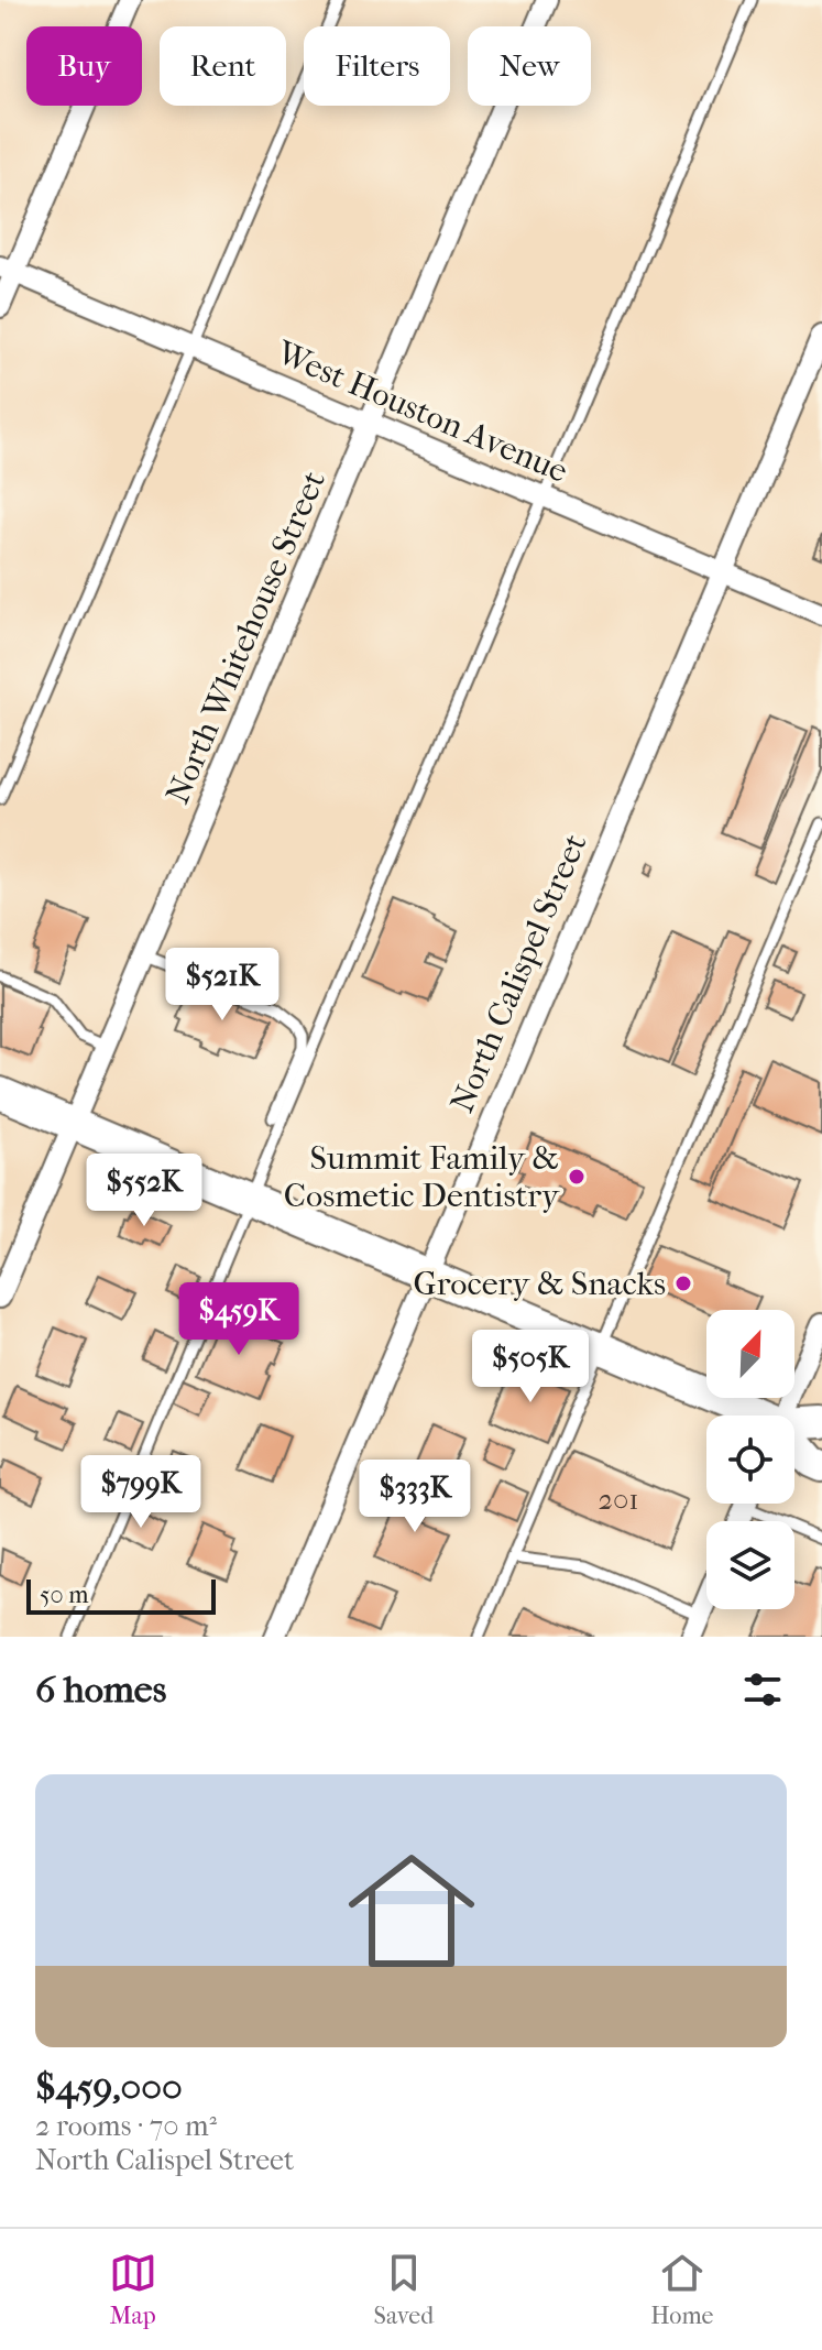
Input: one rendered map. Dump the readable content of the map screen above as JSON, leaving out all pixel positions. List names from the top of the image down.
{
  "streets": {
    "street": ["West Houston Avenue", "North Whitehouse Street", "North Calispel Street"]
  },
  "crossings": [
    ["West Houston Avenue", "North Whitehouse Street"],
    ["West Houston Avenue", "North Calispel Street"]
  ],
  "places": ["Summit Family & Cosmetic Dentistry", "Grocery & Snacks"],
  "house_numbers": ["201"],
  "scale_bar": "50 m",
  "north": "top right",
  "page": {
    "chip": [
      "Buy",
      "Rent",
      "Filters",
      "New"
    ],
    "price": [
      "$521K",
      "$552K",
      "$459K",
      "$505K",
      "$799K",
      "$333K"
    ],
    "scale": "50 m",
    "heading": "6 homes",
    "list": [
      {
        "name": "$459,000",
        "note": "2 rooms · 70 m² · North Calispel Street"
      }
    ],
    "tabs": ["Map", "Saved", "Home"]
  }
}
